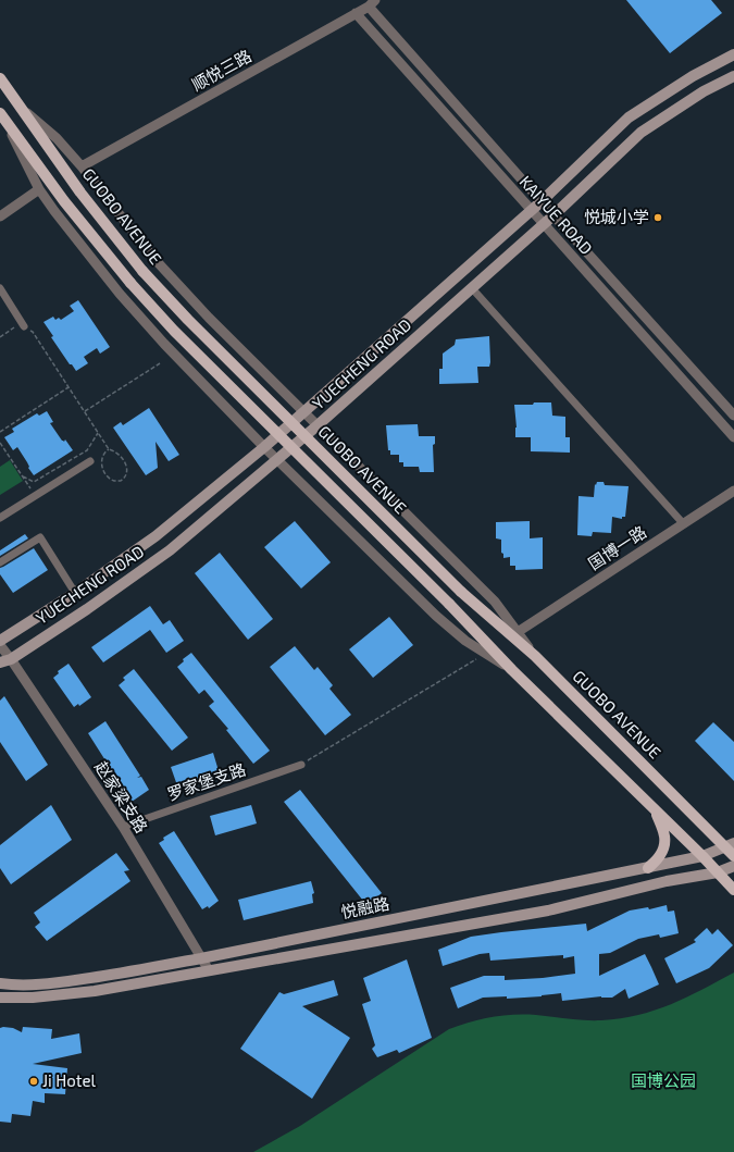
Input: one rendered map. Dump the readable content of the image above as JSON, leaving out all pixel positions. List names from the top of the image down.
{
  "streets": {
    "main road": ["GUOBO AVENUE", "YUECHENG ROAD", "悦融路"],
    "street": [
      "顺悦三路",
      "KAIYUE ROAD",
      "国博一路",
      "罗家堡支路",
      "赵家梁支路"
    ]
  },
  "crossings": [
    ["顺悦三路", "KAIYUE ROAD"],
    ["KAIYUE ROAD", "YUECHENG ROAD"],
    ["GUOBO AVENUE", "悦融路"],
    ["YUECHENG ROAD", "赵家梁支路"],
    ["罗家堡支路", "赵家梁支路"],
    ["赵家梁支路", "悦融路"]
  ],
  "parks": ["国博公园"],
  "places": ["悦城小学", "Ji Hotel"]
}
